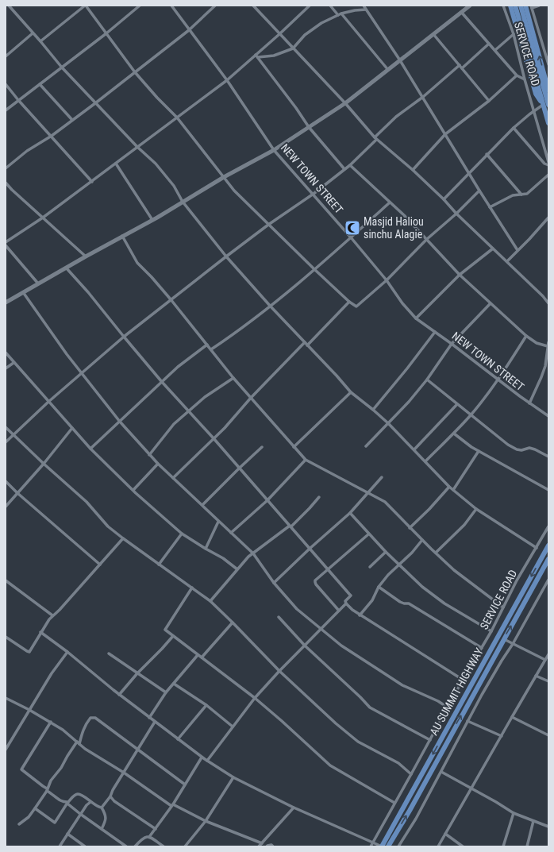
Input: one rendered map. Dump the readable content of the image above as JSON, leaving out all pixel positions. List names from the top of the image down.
{
  "streets": {
    "main road": ["AU SUMMIT HIGHWAY"],
    "street": ["SERVICE ROAD", "NEW TOWN STREET"]
  },
  "places": {
    "mosque": ["Masjid Haliou sinchu Alagie"]
  }
}
